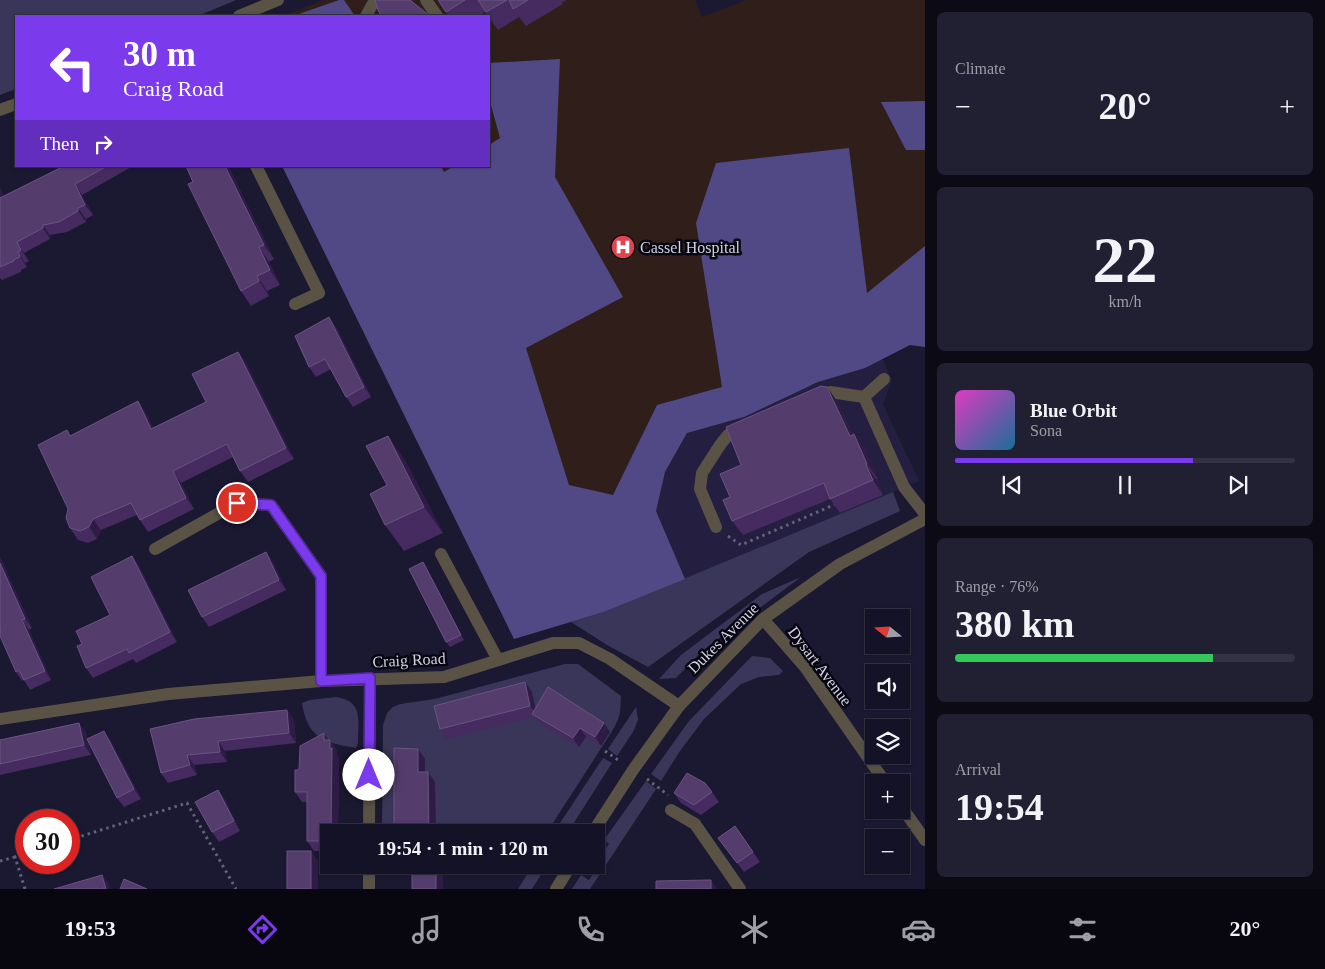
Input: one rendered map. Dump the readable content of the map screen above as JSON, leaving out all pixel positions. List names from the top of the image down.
{
  "streets": {
    "street": ["Dukes Avenue", "Craig Road", "Dysart Avenue"]
  },
  "crossings": [
    ["Dukes Avenue", "Craig Road"],
    ["Dukes Avenue", "Dysart Avenue"]
  ],
  "places": {
    "hospital": ["Cassel Hospital"]
  },
  "north": "left",
  "page": {
    "tile": [
      "Climate",
      ["22", "km/h"],
      ["Range · 76%", "380 km"],
      ["Arrival", "19:54"]
    ],
    "turn": ["30 m", "Craig Road"],
    "heat": ["−", "20°", "+"],
    "then": "Then",
    "song": ["Blue Orbit", "Sona"],
    "map_buttons": ["+", "−"],
    "limit": "30",
    "trip": "19:54 · 1 min · 120 m",
    "tabs": ["19:53", "20°"]
  }
}
